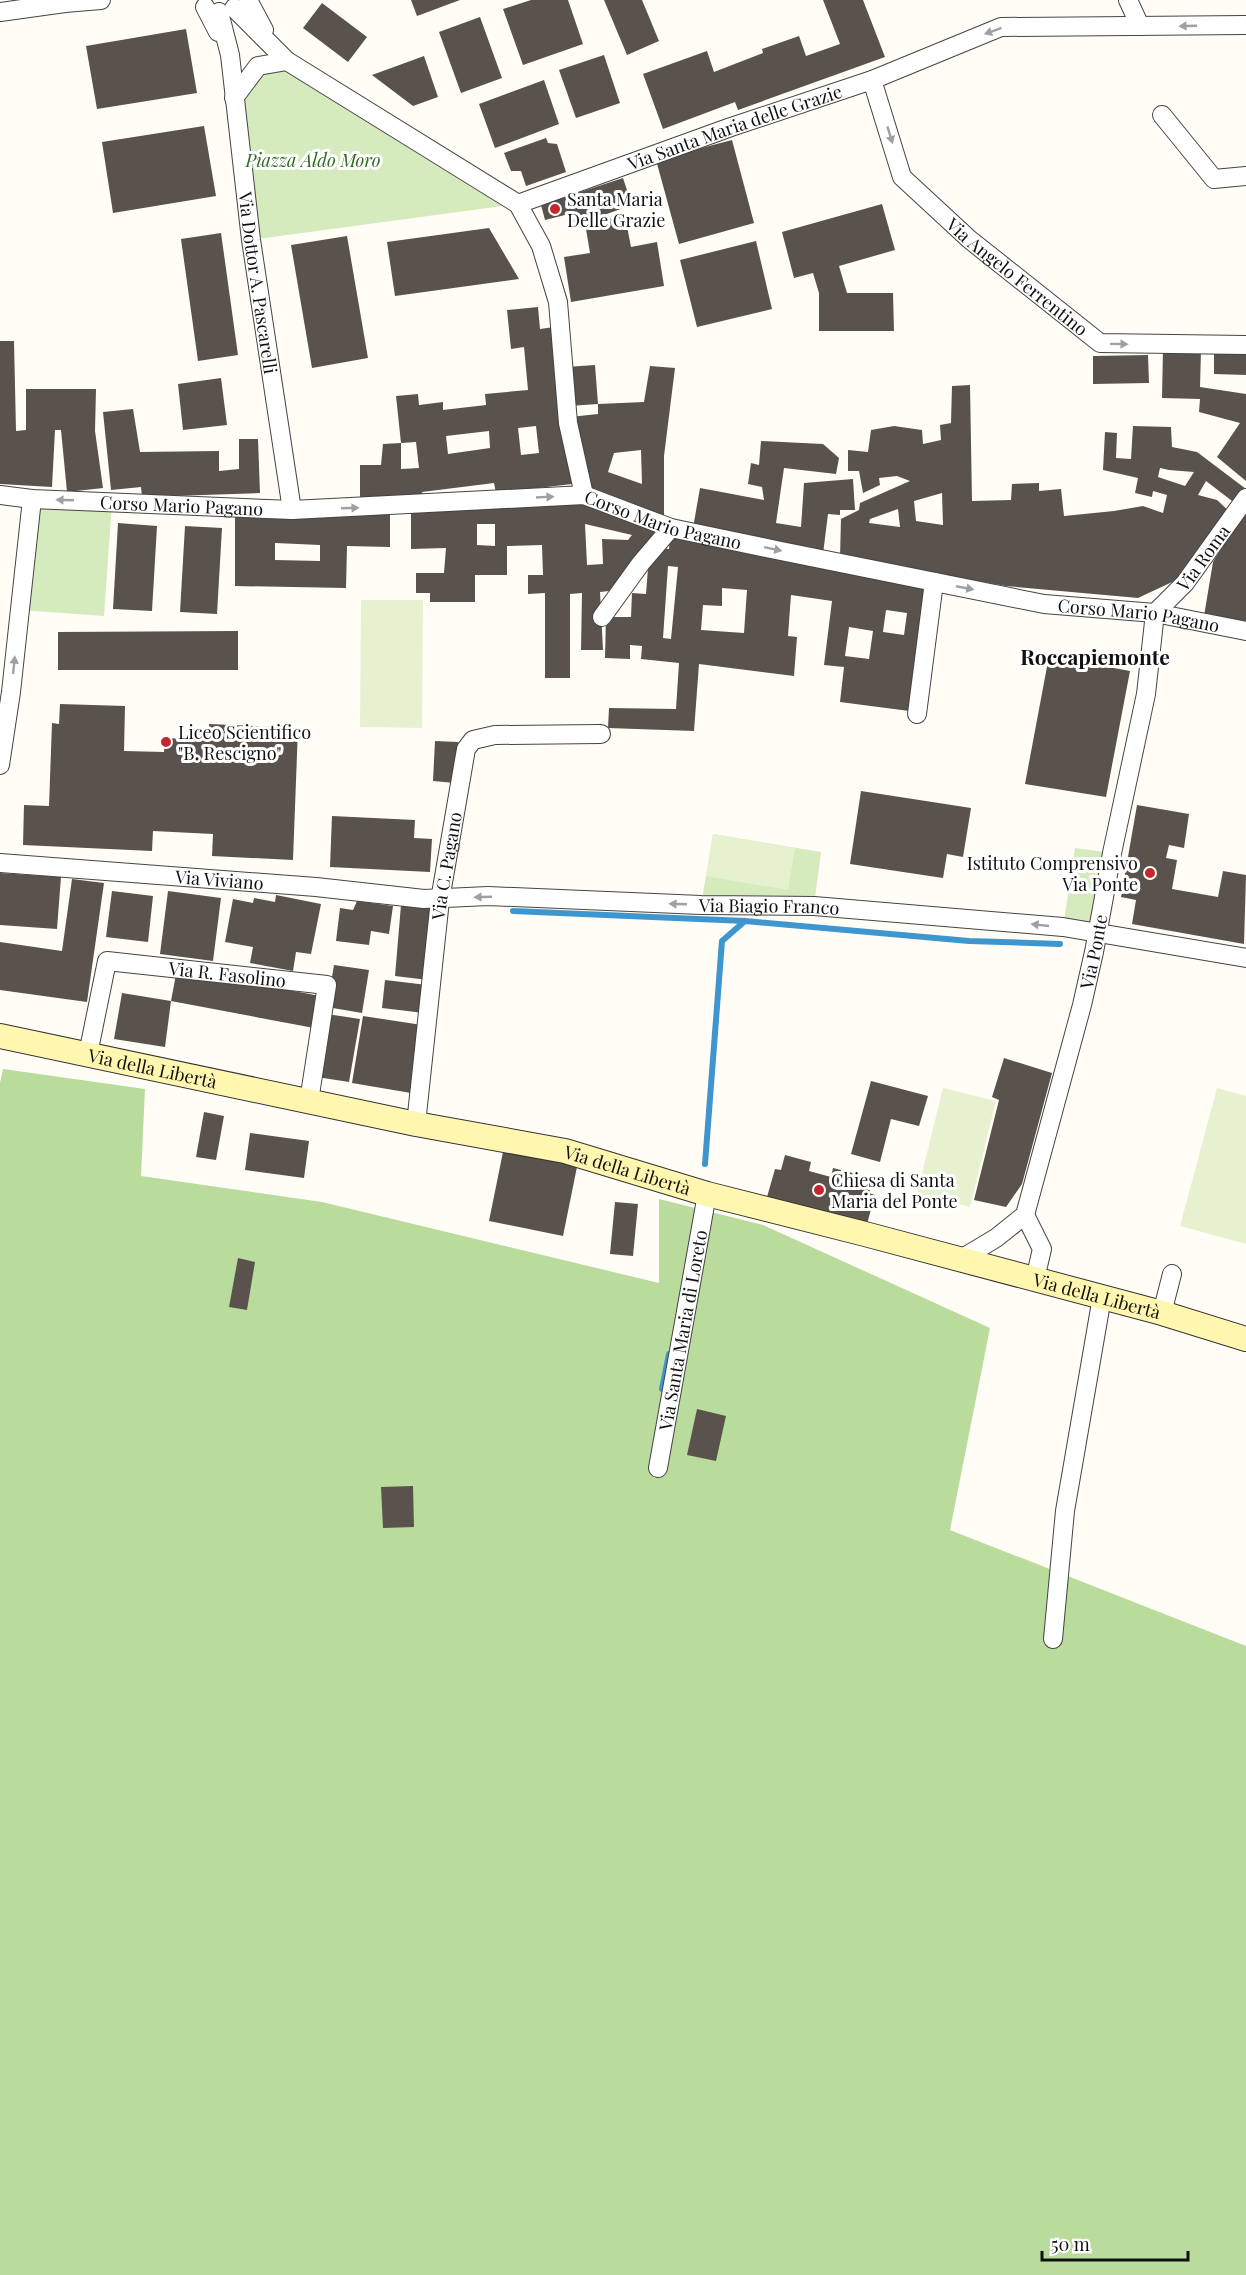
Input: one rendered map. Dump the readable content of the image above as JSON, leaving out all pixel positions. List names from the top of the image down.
{
  "streets": {
    "main road": ["Via della Libertà"],
    "street": [
      "Via Santa Maria delle Grazie",
      "Via Angelo Ferrentino",
      "Via Dottor A. Pascarelli",
      "Corso Mario Pagano",
      "Via Roma",
      "Via C. Pagano",
      "Via Viviano",
      "Via Biagio Franco",
      "Via Ponte",
      "Via R. Fasolino",
      "Via Santa Maria di Loreto"
    ]
  },
  "crossings": [
    ["Via Santa Maria delle Grazie", "Via Angelo Ferrentino"],
    ["Via Dottor A. Pascarelli", "Corso Mario Pagano"],
    ["Corso Mario Pagano", "Via Roma"],
    ["Corso Mario Pagano", "Via Ponte"],
    ["Via Roma", "Via Ponte"],
    ["Via C. Pagano", "Via Viviano"],
    ["Via C. Pagano", "Via Biagio Franco"],
    ["Via C. Pagano", "Via della Libertà"],
    ["Via Viviano", "Via Biagio Franco"],
    ["Via Biagio Franco", "Via Ponte"],
    ["Via R. Fasolino", "Via della Libertà"],
    ["Via della Libertà", "Via Santa Maria di Loreto"]
  ],
  "one_way": ["Via Santa Maria delle Grazie", "Via Angelo Ferrentino", "Via Biagio Franco"],
  "districts": ["Roccapiemonte"],
  "parks": ["Piazza Aldo Moro"],
  "places": [
    "Santa Maria Delle Grazie",
    "Liceo Scientifico \"B. Rescigno\"",
    "Istituto Comprensivo Via Ponte",
    "Chiesa di Santa Maria del Ponte"
  ],
  "scale_bar": "50 m"
}
